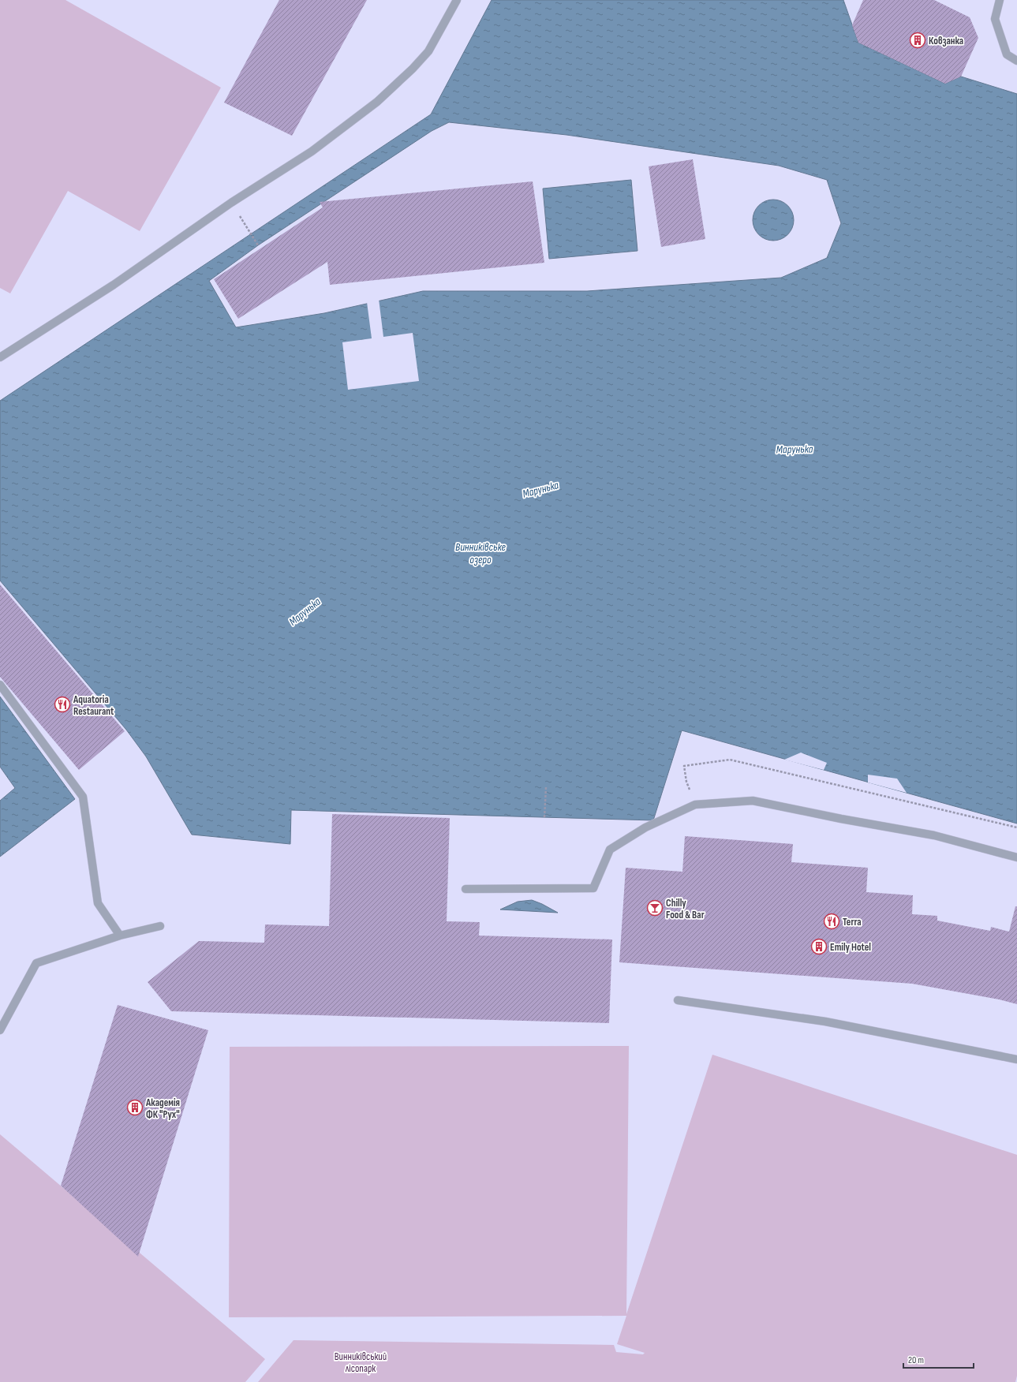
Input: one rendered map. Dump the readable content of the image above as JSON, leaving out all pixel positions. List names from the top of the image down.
{
  "water": ["Марунька", "Винниківське озеро"],
  "parks": ["Винниківський лісопарк"],
  "places": {
    "building": ["Ковзанка", "Emily Hotel", "Академія ФК \"Рух\""],
    "restaurant": ["Aquatoria Restaurant", "Terra"],
    "bar": ["Chilly Food & Bar"]
  },
  "scale_bar": "20 m"
}
